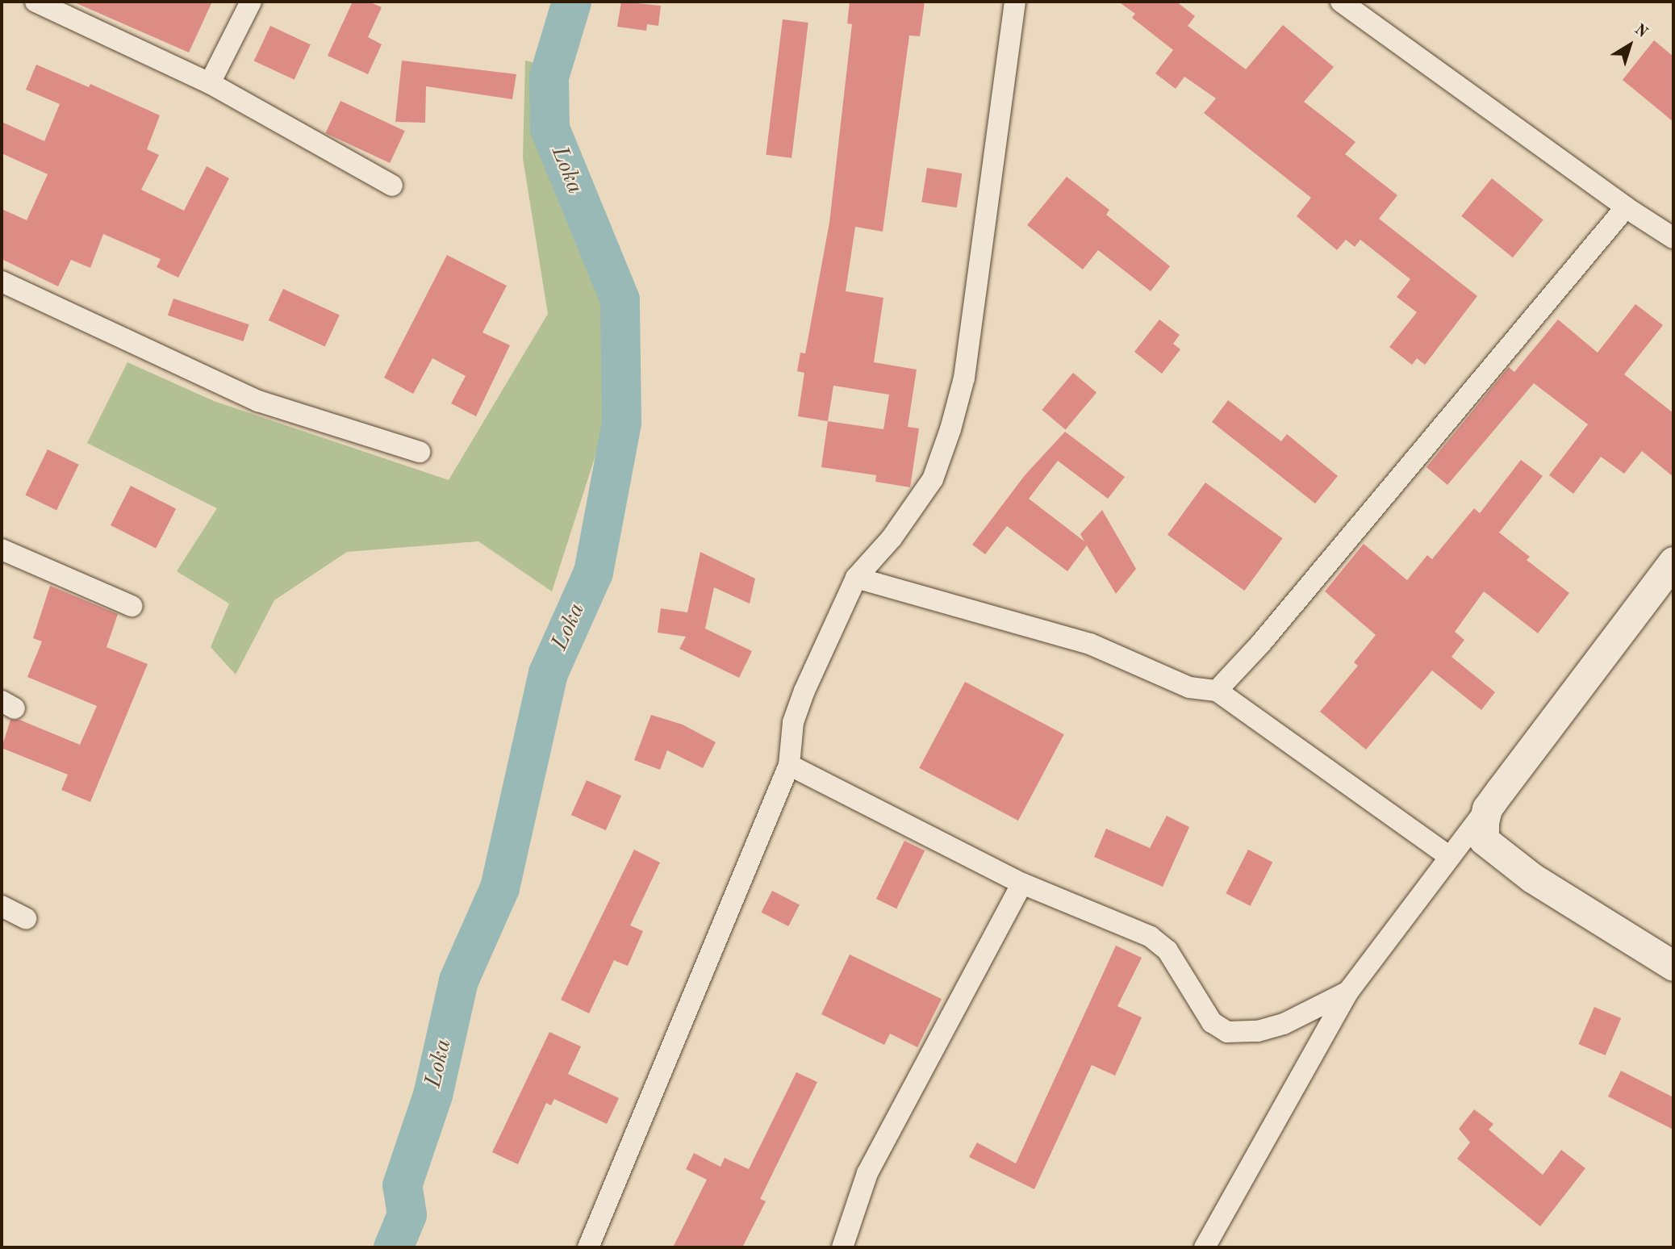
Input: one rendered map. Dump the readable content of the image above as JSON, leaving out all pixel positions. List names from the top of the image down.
{
  "water": ["Loka"],
  "north": "top right"
}
